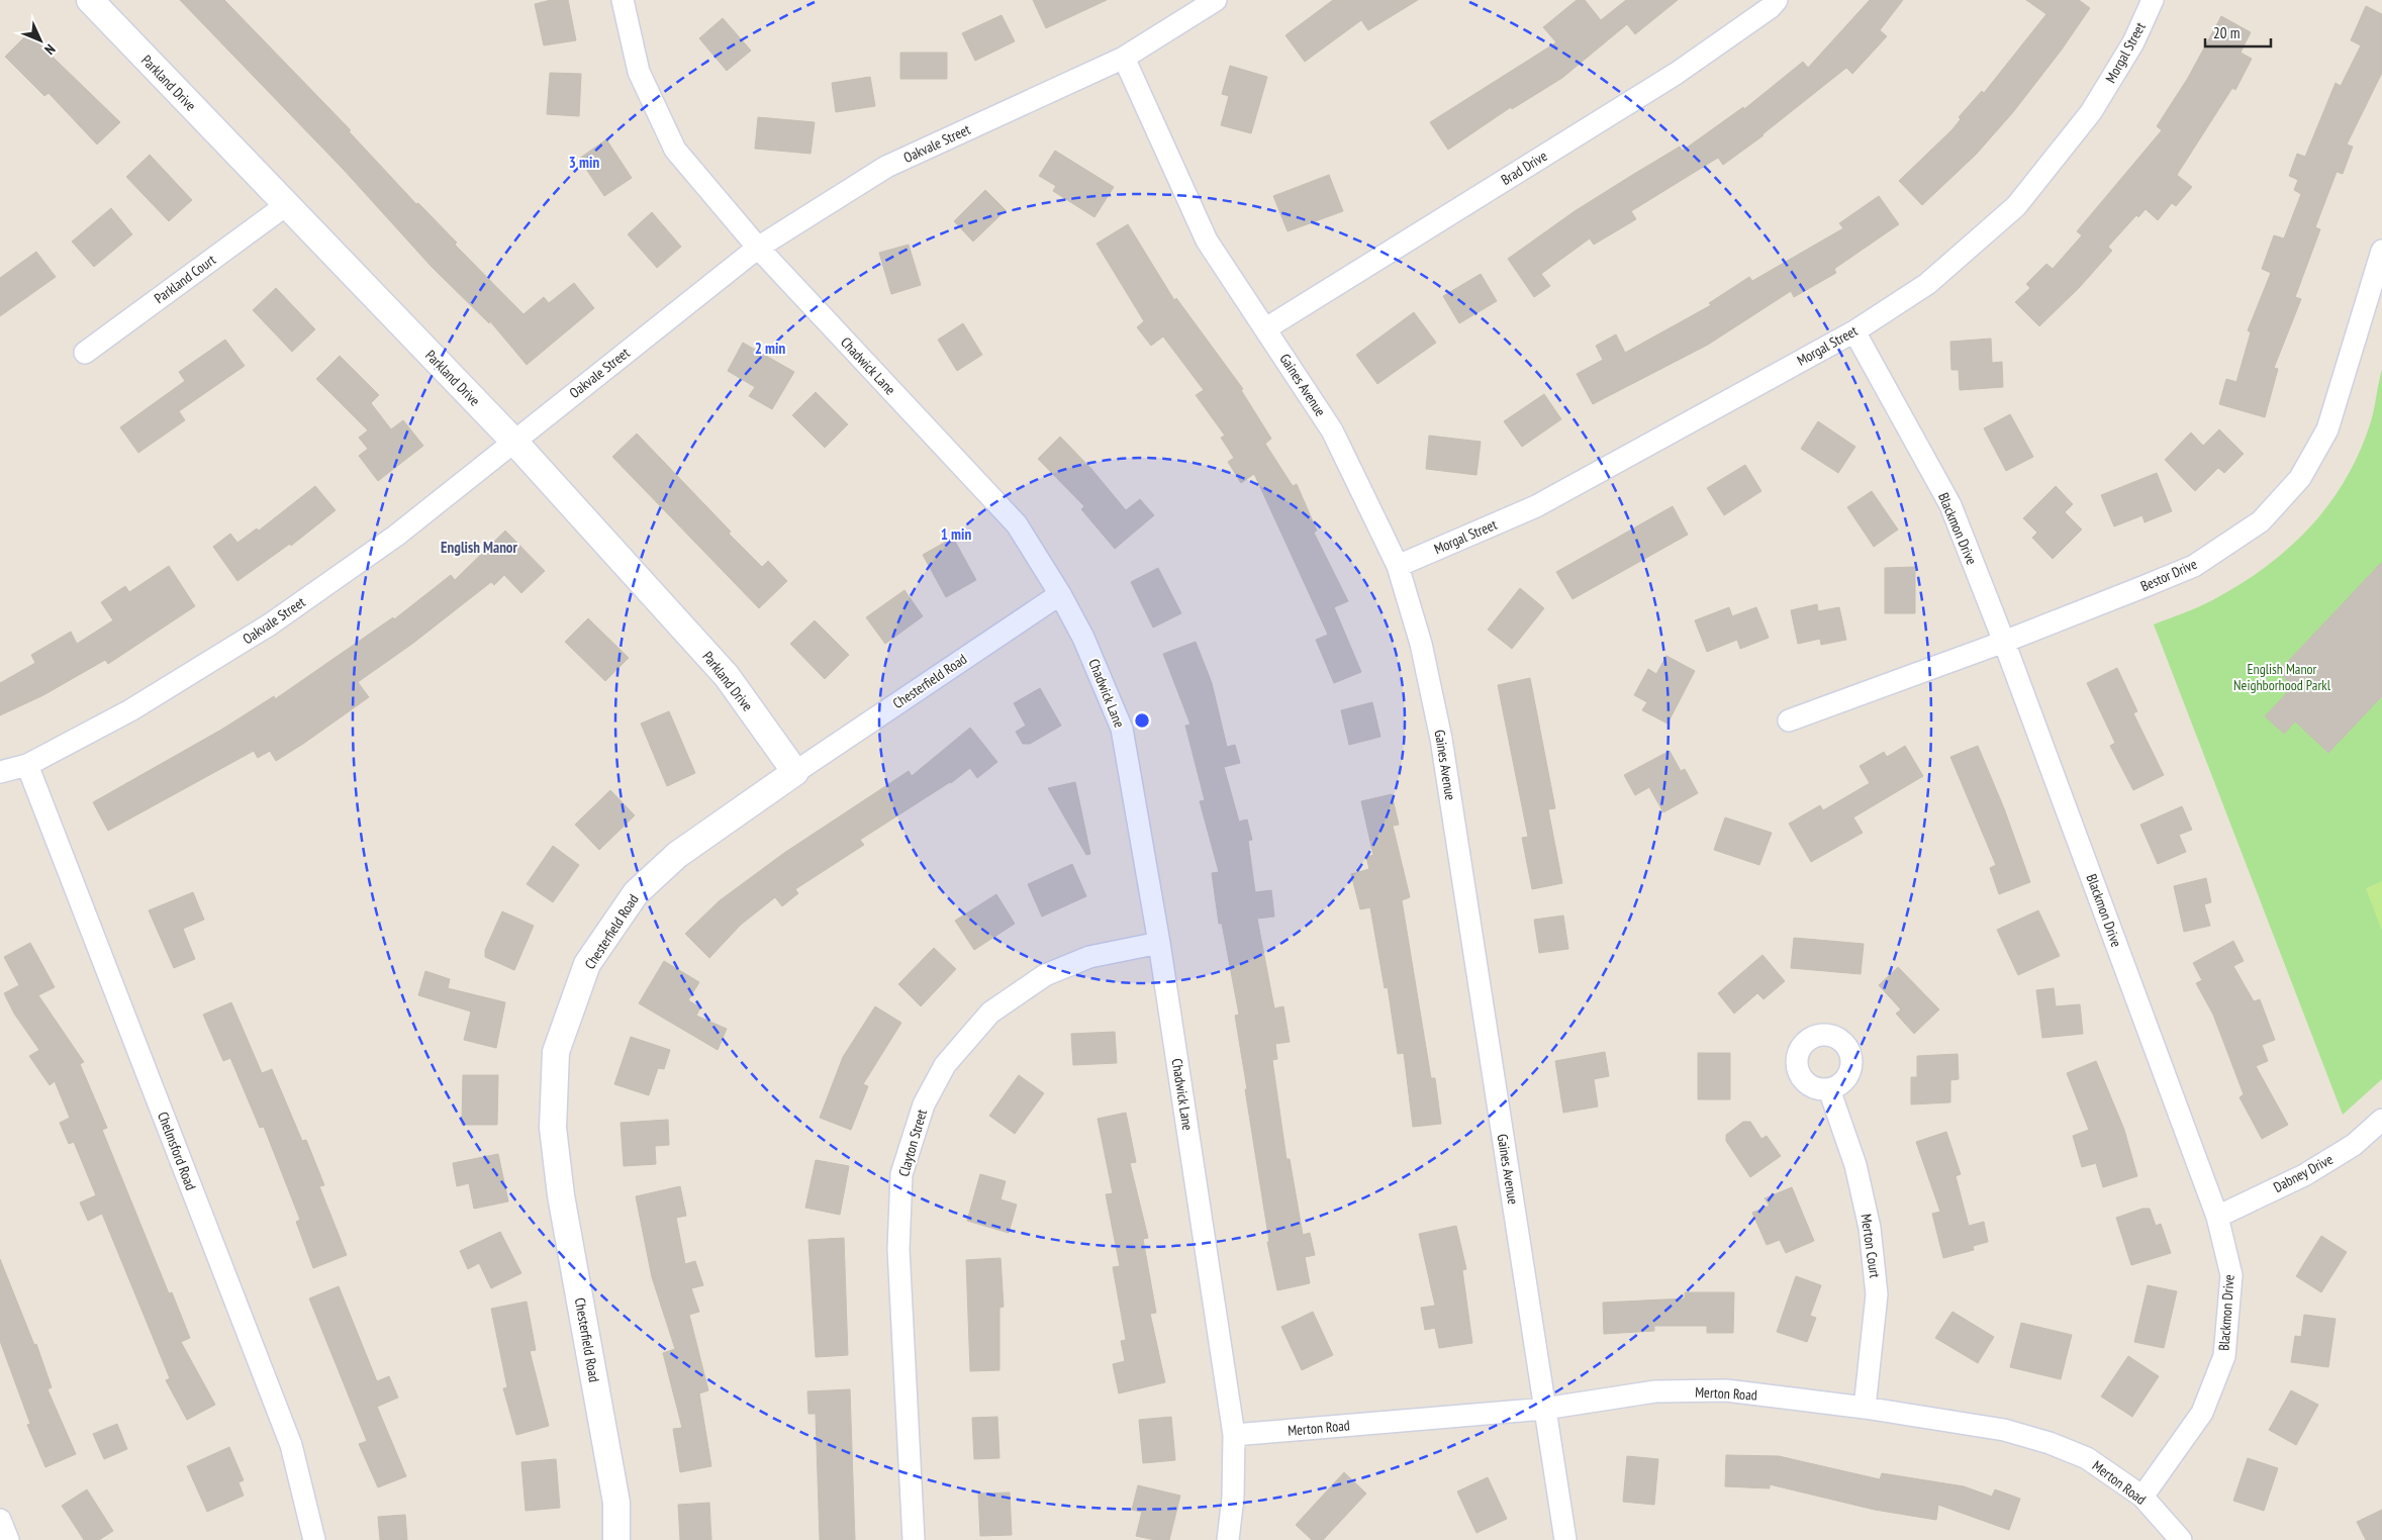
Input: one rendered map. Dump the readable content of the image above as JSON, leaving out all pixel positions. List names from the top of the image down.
{
  "streets": {
    "street": [
      "Morgal Street",
      "Parkland Drive",
      "Oakvale Street",
      "Brad Drive",
      "Parkland Court",
      "Chadwick Lane",
      "Gaines Avenue",
      "Blackmon Drive",
      "Bestor Drive",
      "Chesterfield Road",
      "Clayton Street",
      "Chelmsford Road",
      "Dabney Drive",
      "Merton Court",
      "Merton Road"
    ]
  },
  "crossings": [
    ["Morgal Street", "Gaines Avenue"],
    ["Morgal Street", "Blackmon Drive"],
    ["Parkland Drive", "Oakvale Street"],
    ["Parkland Drive", "Parkland Court"],
    ["Parkland Drive", "Chesterfield Road"],
    ["Oakvale Street", "Chadwick Lane"],
    ["Oakvale Street", "Gaines Avenue"],
    ["Oakvale Street", "Chelmsford Road"],
    ["Brad Drive", "Gaines Avenue"],
    ["Chadwick Lane", "Chesterfield Road"],
    ["Chadwick Lane", "Clayton Street"],
    ["Chadwick Lane", "Merton Road"],
    ["Gaines Avenue", "Merton Road"],
    ["Blackmon Drive", "Bestor Drive"],
    ["Blackmon Drive", "Dabney Drive"],
    ["Blackmon Drive", "Merton Road"],
    ["Merton Court", "Merton Road"]
  ],
  "districts": ["English Manor"],
  "parks": ["English Manor Neighborhood Parkl"],
  "scale_bar": "20 m",
  "north": "bottom right",
  "rings": ["3 min", "2 min", "1 min"]
}
